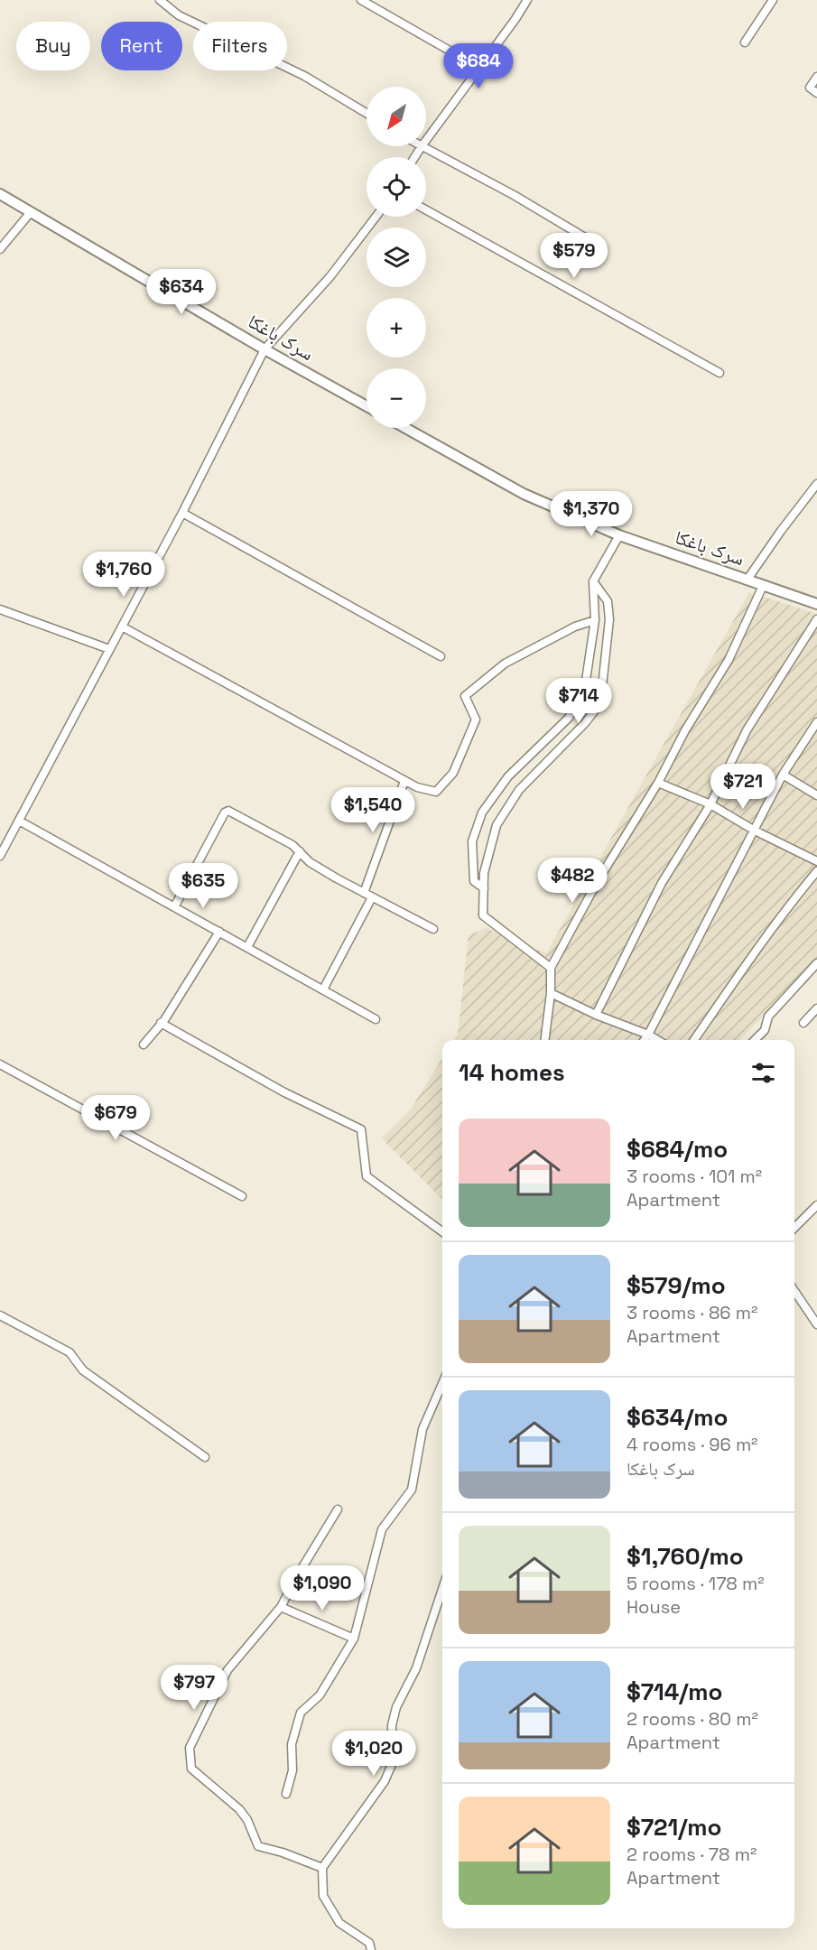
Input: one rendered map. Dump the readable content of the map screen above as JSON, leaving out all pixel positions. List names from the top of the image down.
{
  "streets": {
    "street": ["سرک باغکا"]
  },
  "north": "bottom left",
  "page": {
    "chip": ["Buy", "Rent", "Filters"],
    "price": [
      "$684",
      "$579",
      "$634",
      "$1,370",
      "$1,760",
      "$714",
      "$721",
      "$1,540",
      "$482",
      "$635",
      "$679",
      "$1,090",
      "$797",
      "$1,020"
    ],
    "map_buttons": ["+", "−"],
    "heading": "14 homes",
    "list": [
      {
        "name": "$684/mo",
        "note": "3 rooms · 101 m² · Apartment"
      },
      {
        "name": "$579/mo",
        "note": "3 rooms · 86 m² · Apartment"
      },
      {
        "name": "$634/mo",
        "note": "4 rooms · 96 m² · سرک باغکا"
      },
      {
        "name": "$1,760/mo",
        "note": "5 rooms · 178 m² · House"
      },
      {
        "name": "$714/mo",
        "note": "2 rooms · 80 m² · Apartment"
      },
      {
        "name": "$721/mo",
        "note": "2 rooms · 78 m² · Apartment"
      }
    ]
  }
}
